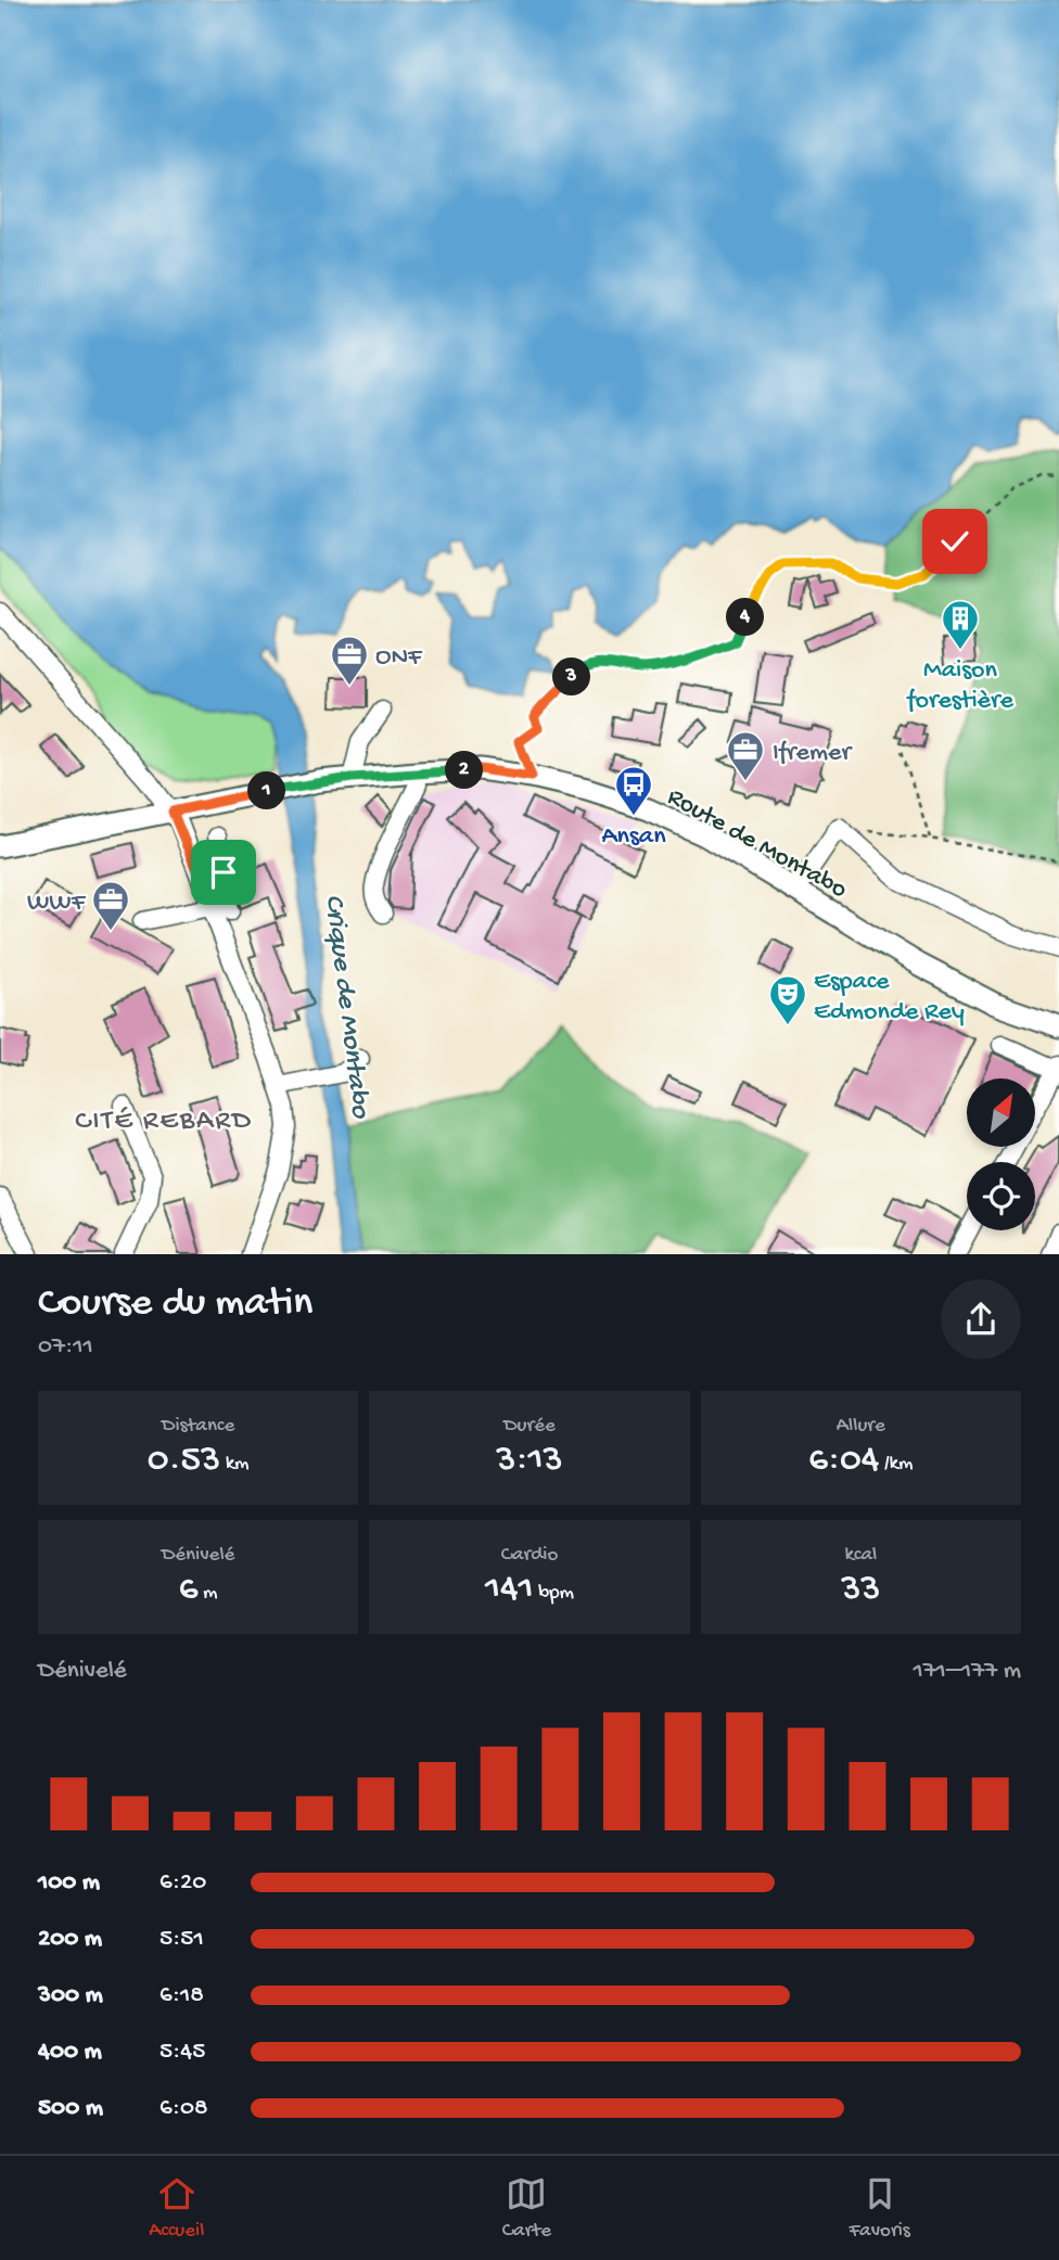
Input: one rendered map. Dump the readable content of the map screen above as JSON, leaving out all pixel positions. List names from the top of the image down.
{
  "streets": {
    "main road": ["Route de Montabo"]
  },
  "districts": ["CITÉ REBARD"],
  "water": ["Crique de Montabo"],
  "places": {
    "building": ["Maison forestière"],
    "office": ["ONF", "Ifremer", "WWF"],
    "bus stop": ["Ansan"],
    "theatre": ["Espace Edmonde Rey"]
  },
  "north": "top right",
  "page": {
    "pins": [
      "4",
      "3",
      "2",
      "1"
    ],
    "heading": ["Course du matin", "07:11"],
    "stats": [
      ["Distance", "0.53 km"],
      ["Durée", "3:13"],
      ["Allure", "6:04 /km"],
      ["Dénivelé", "6 m"],
      ["Cardio", "141 bpm"],
      ["kcal", "33"]
    ],
    "chart": ["Dénivelé", "171–177 m"],
    "list": [
      {
        "name": "100 m",
        "note": "6:20"
      },
      {
        "name": "200 m",
        "note": "5:51"
      },
      {
        "name": "300 m",
        "note": "6:18"
      },
      {
        "name": "400 m",
        "note": "5:45"
      },
      {
        "name": "500 m",
        "note": "6:08"
      }
    ],
    "tabs": ["Accueil", "Carte", "Favoris"]
  }
}
